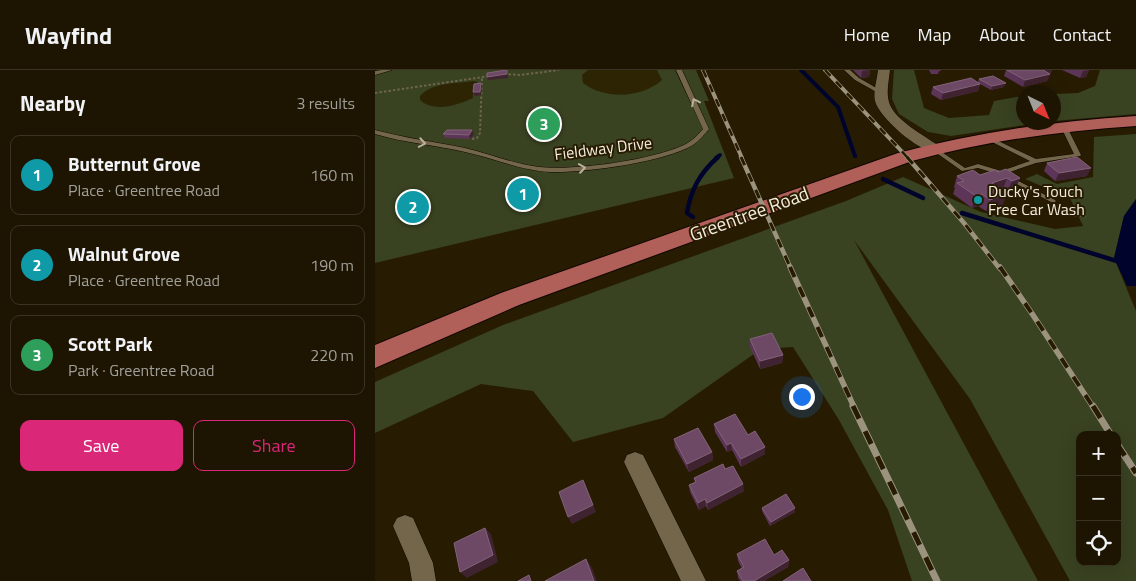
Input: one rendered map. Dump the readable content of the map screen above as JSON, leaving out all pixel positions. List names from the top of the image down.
{
  "streets": {
    "main road": ["Greentree Road"],
    "lane": ["Fieldway Drive"]
  },
  "places": ["Ducky's Touch Free Car Wash"],
  "north": "bottom right",
  "page": {
    "header": "Wayfind",
    "nav": [
      "Home",
      "Map",
      "About",
      "Contact"
    ],
    "heading": ["Nearby", "3 results"],
    "pins": ["3", "1", "2"],
    "list": [
      {
        "mark": "1",
        "name": "Butternut Grove",
        "note": "Place · Greentree Road",
        "value": "160 m"
      },
      {
        "mark": "2",
        "name": "Walnut Grove",
        "note": "Place · Greentree Road",
        "value": "190 m"
      },
      {
        "mark": "3",
        "name": "Scott Park",
        "note": "Park · Greentree Road",
        "value": "220 m"
      }
    ],
    "buttons": ["Save", "Share"],
    "map_buttons": ["+", "−"]
  }
}
